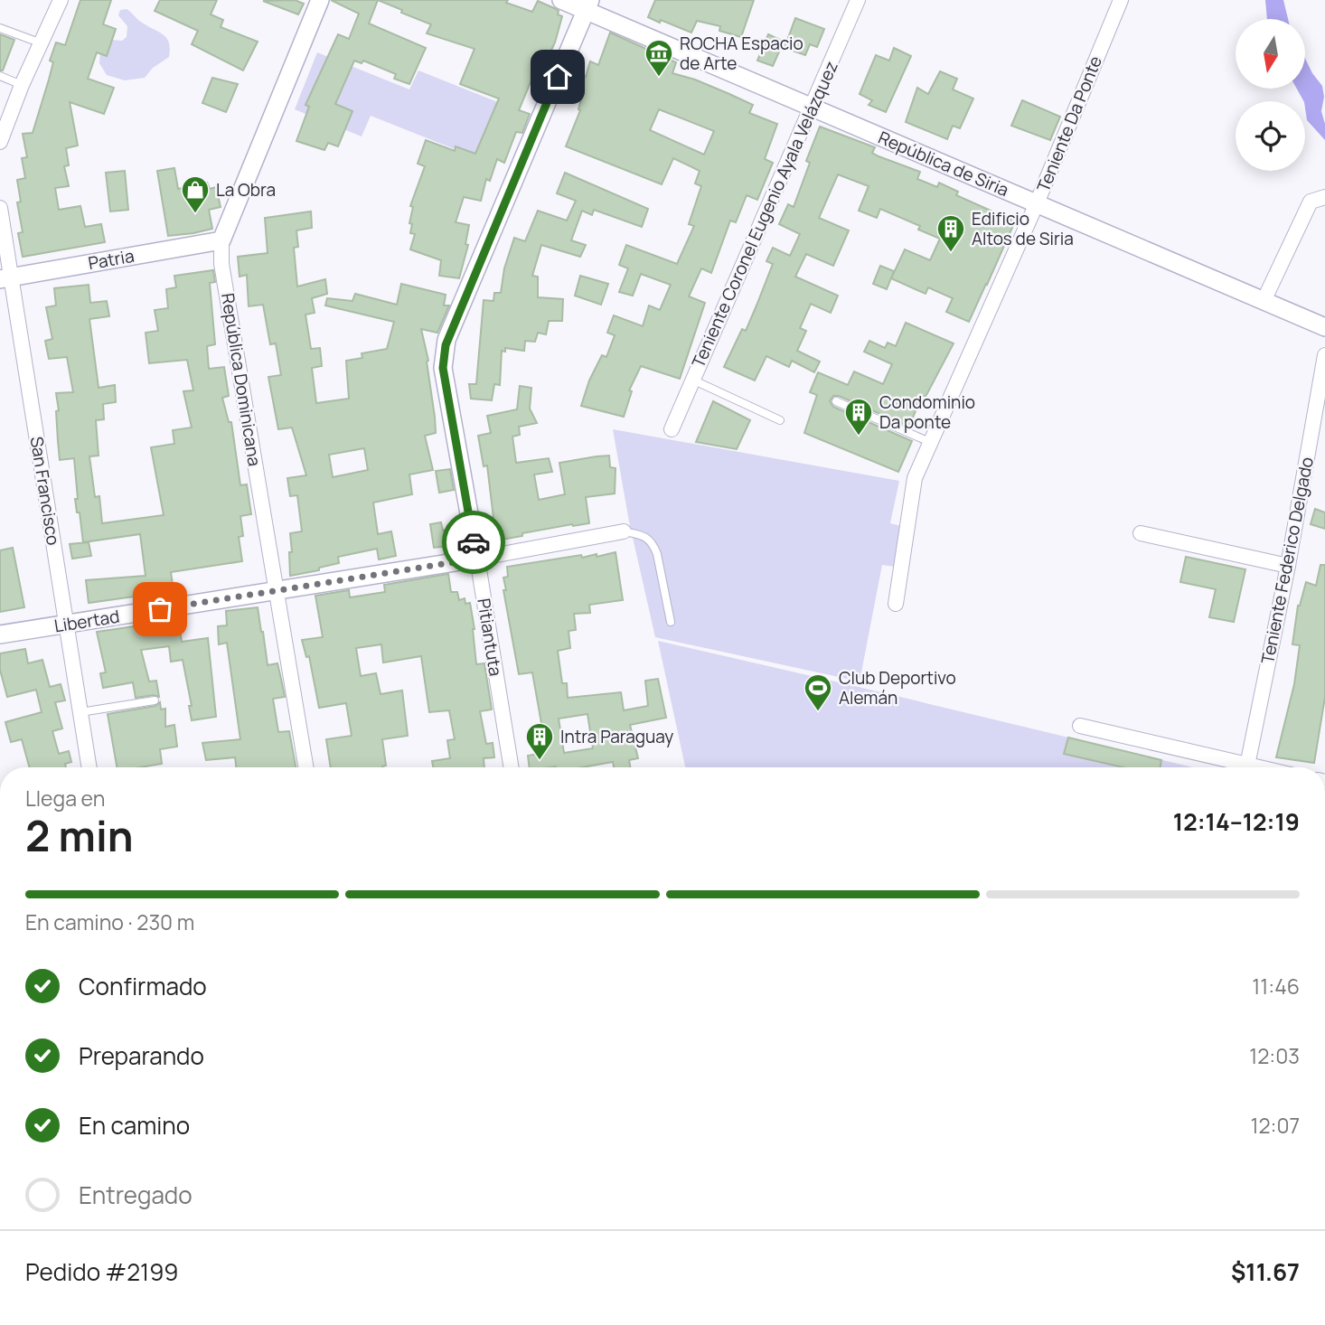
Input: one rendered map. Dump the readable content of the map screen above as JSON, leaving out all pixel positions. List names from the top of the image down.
{
  "streets": {
    "street": [
      "Teniente Da Ponte",
      "República de Siria",
      "Teniente Coronel Eugenio Ayala Velázquez",
      "Patria",
      "República Dominicana",
      "San Francisco",
      "Teniente Federico Delgado",
      "Libertad",
      "Pitiantuta"
    ]
  },
  "crossings": [
    ["Teniente Da Ponte", "República de Siria"],
    ["República de Siria", "Teniente Coronel Eugenio Ayala Velázquez"],
    ["República de Siria", "Pitiantuta"],
    ["Patria", "República Dominicana"],
    ["Patria", "San Francisco"],
    ["República Dominicana", "Libertad"],
    ["San Francisco", "Libertad"],
    ["Libertad", "Pitiantuta"]
  ],
  "places": {
    "museum": ["ROCHA Espacio de Arte"],
    "shop": ["La Obra"],
    "building": ["Edificio Altos de Siria", "Condominio Da ponte", "Intra Paraguay"],
    "sports": ["Club Deportivo Alemán"]
  },
  "north": "bottom",
  "page": {
    "heading": ["2 min", "Llega en", "12:14–12:19"],
    "panel": ["Pedido #2199", "$11.67"],
    "bar": "En camino · 230 m",
    "list": [
      ["Confirmado", "11:46"],
      ["Preparando", "12:03"],
      ["En camino", "12:07"],
      "Entregado"
    ]
  }
}
